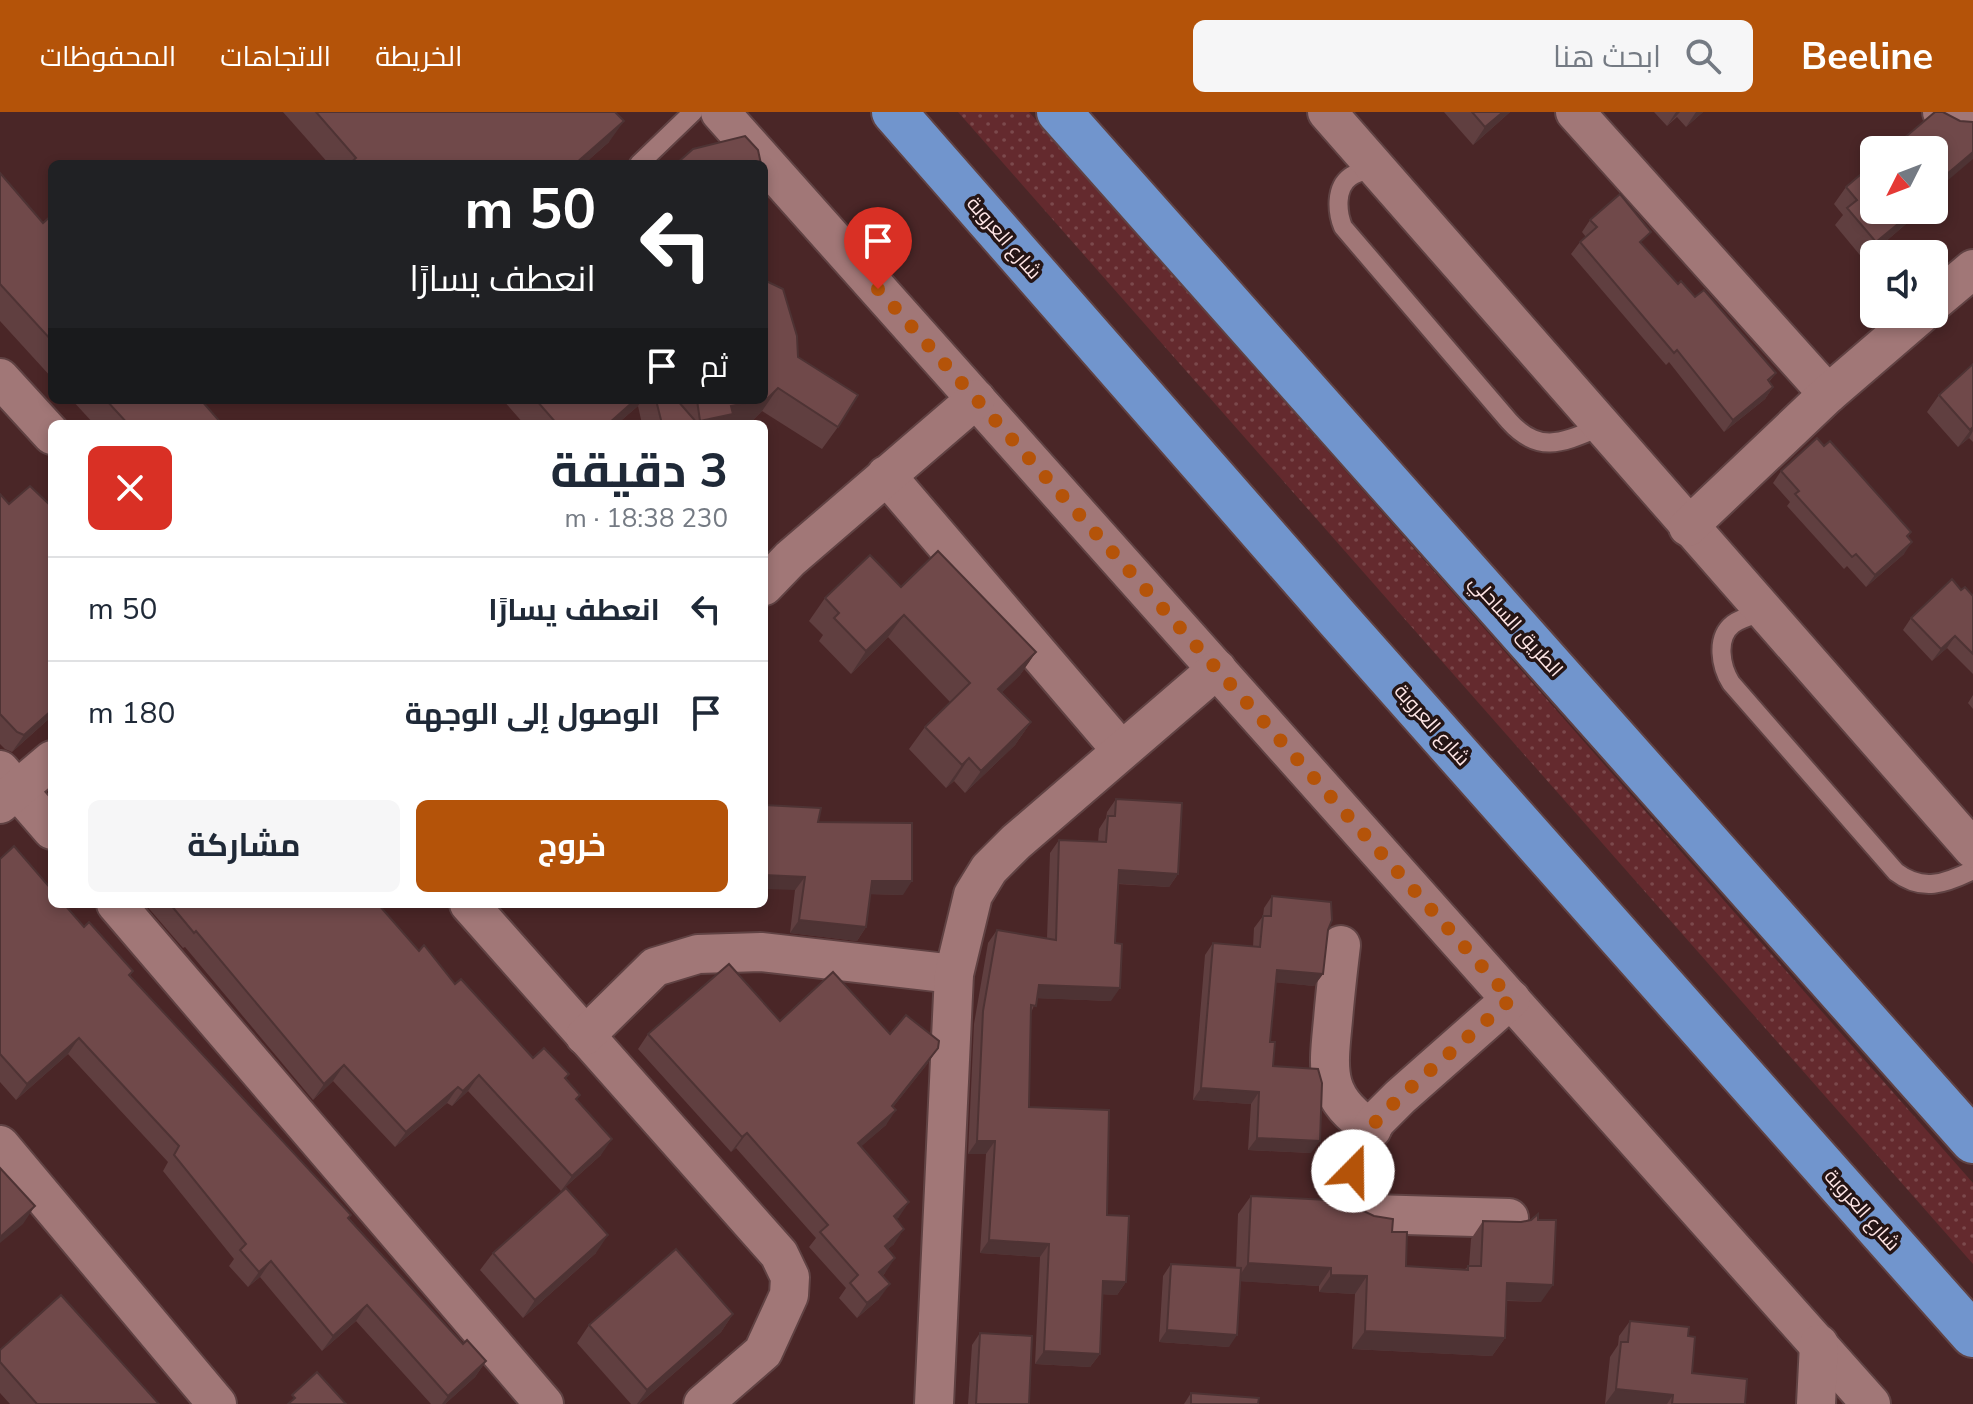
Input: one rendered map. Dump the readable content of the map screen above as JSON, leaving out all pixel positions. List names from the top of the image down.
{
  "streets": {
    "highway": ["شارع العروبة", "الطريق الساحلي"]
  },
  "north": "bottom left",
  "page": {
    "header": "Beeline",
    "search": "ابحث هنا",
    "nav": ["الخريطة", "الاتجاهات", "المحفوظات"],
    "turn": ["50 m", "انعطف يسارًا"],
    "then": "ثم",
    "heading": ["3 دقيقة", "230 m · 18:38"],
    "list": [
      {
        "name": "انعطف يسارًا",
        "value": "50 m"
      },
      {
        "name": "الوصول إلى الوجهة",
        "value": "180 m"
      }
    ],
    "buttons": ["خروج", "مشاركة"]
  }
}
